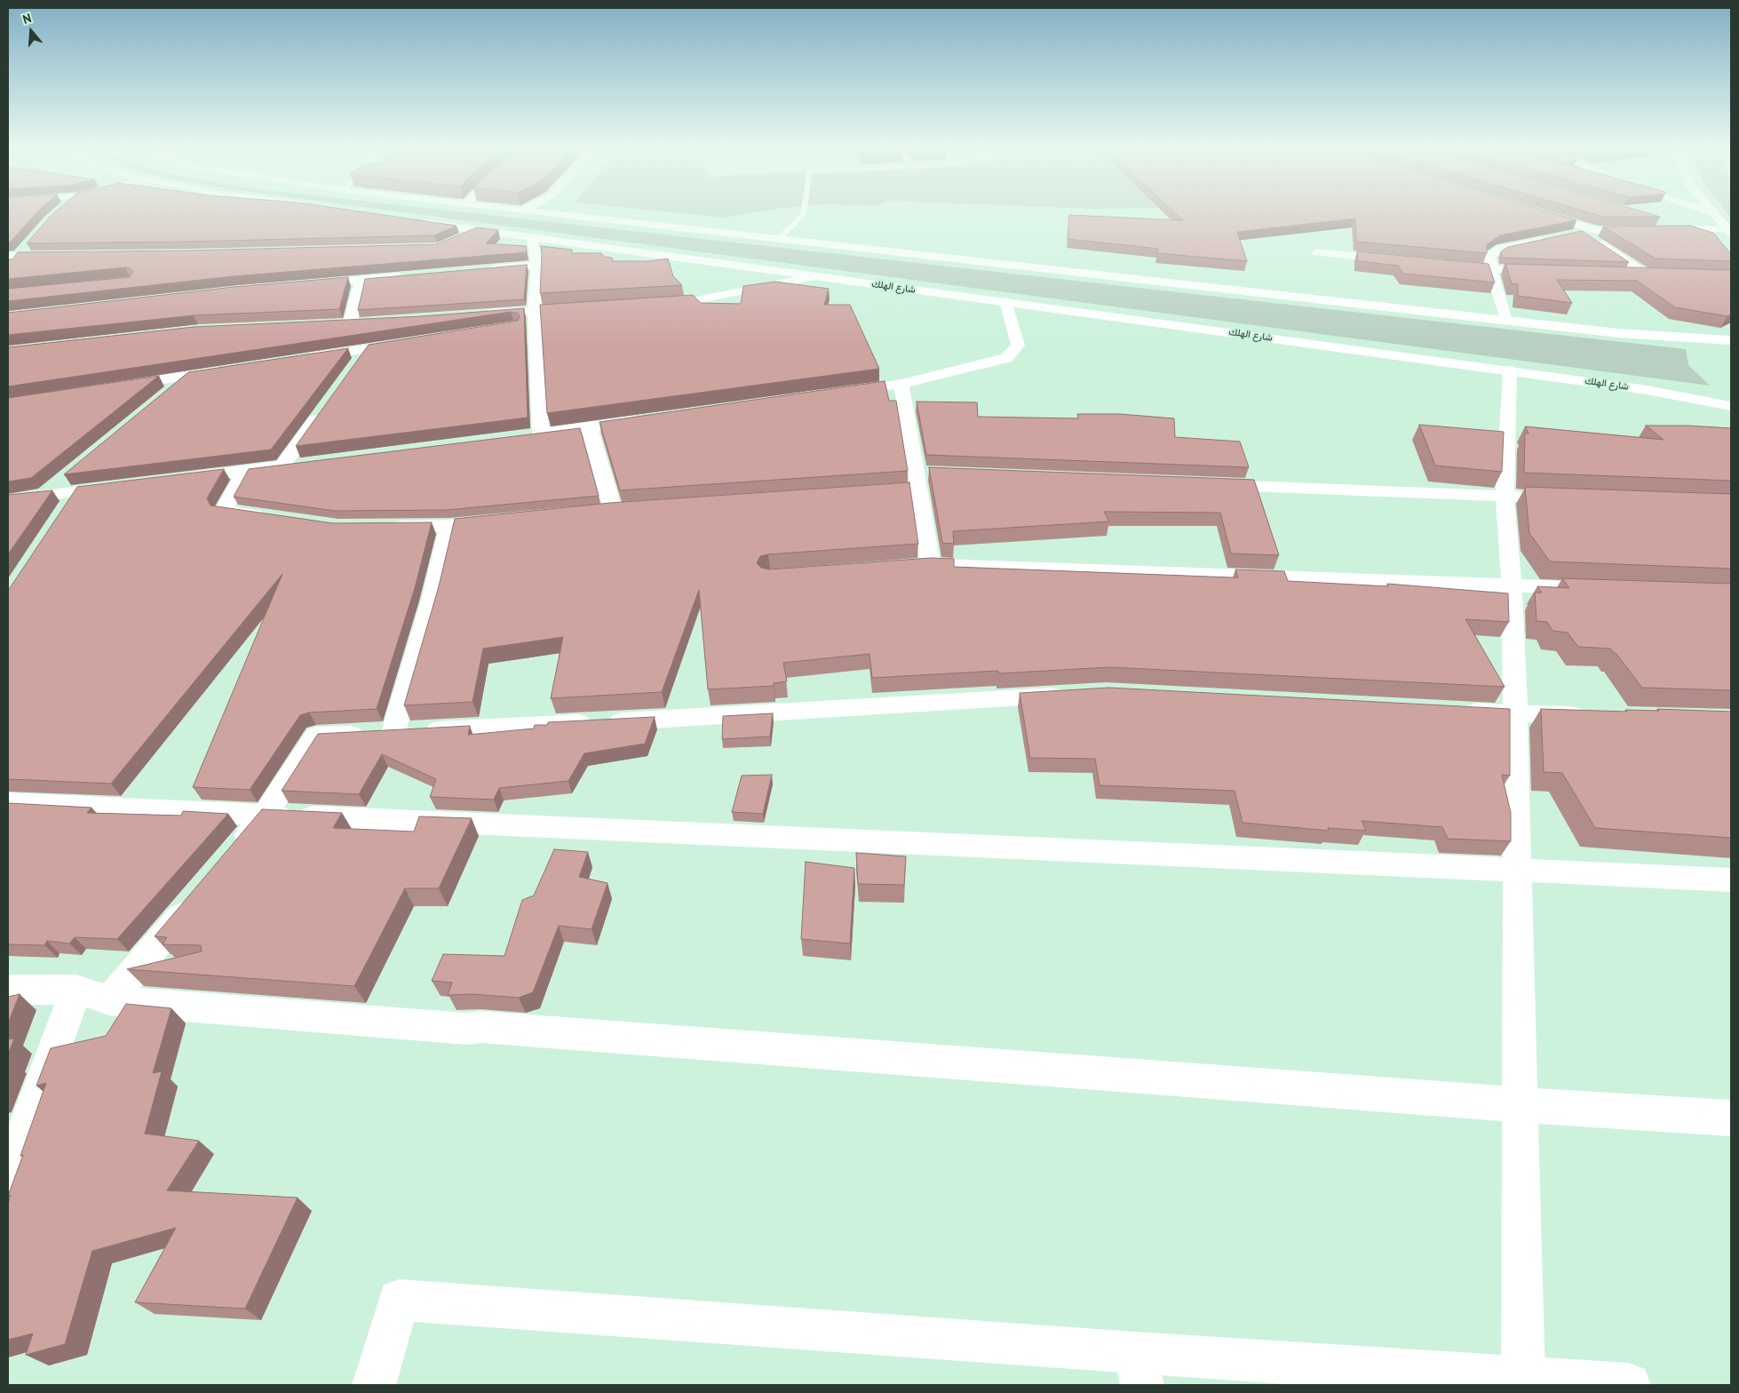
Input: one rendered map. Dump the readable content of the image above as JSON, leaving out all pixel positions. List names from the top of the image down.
{
  "streets": {
    "main road": ["شارع الهلك"]
  },
  "north": "top"
}
